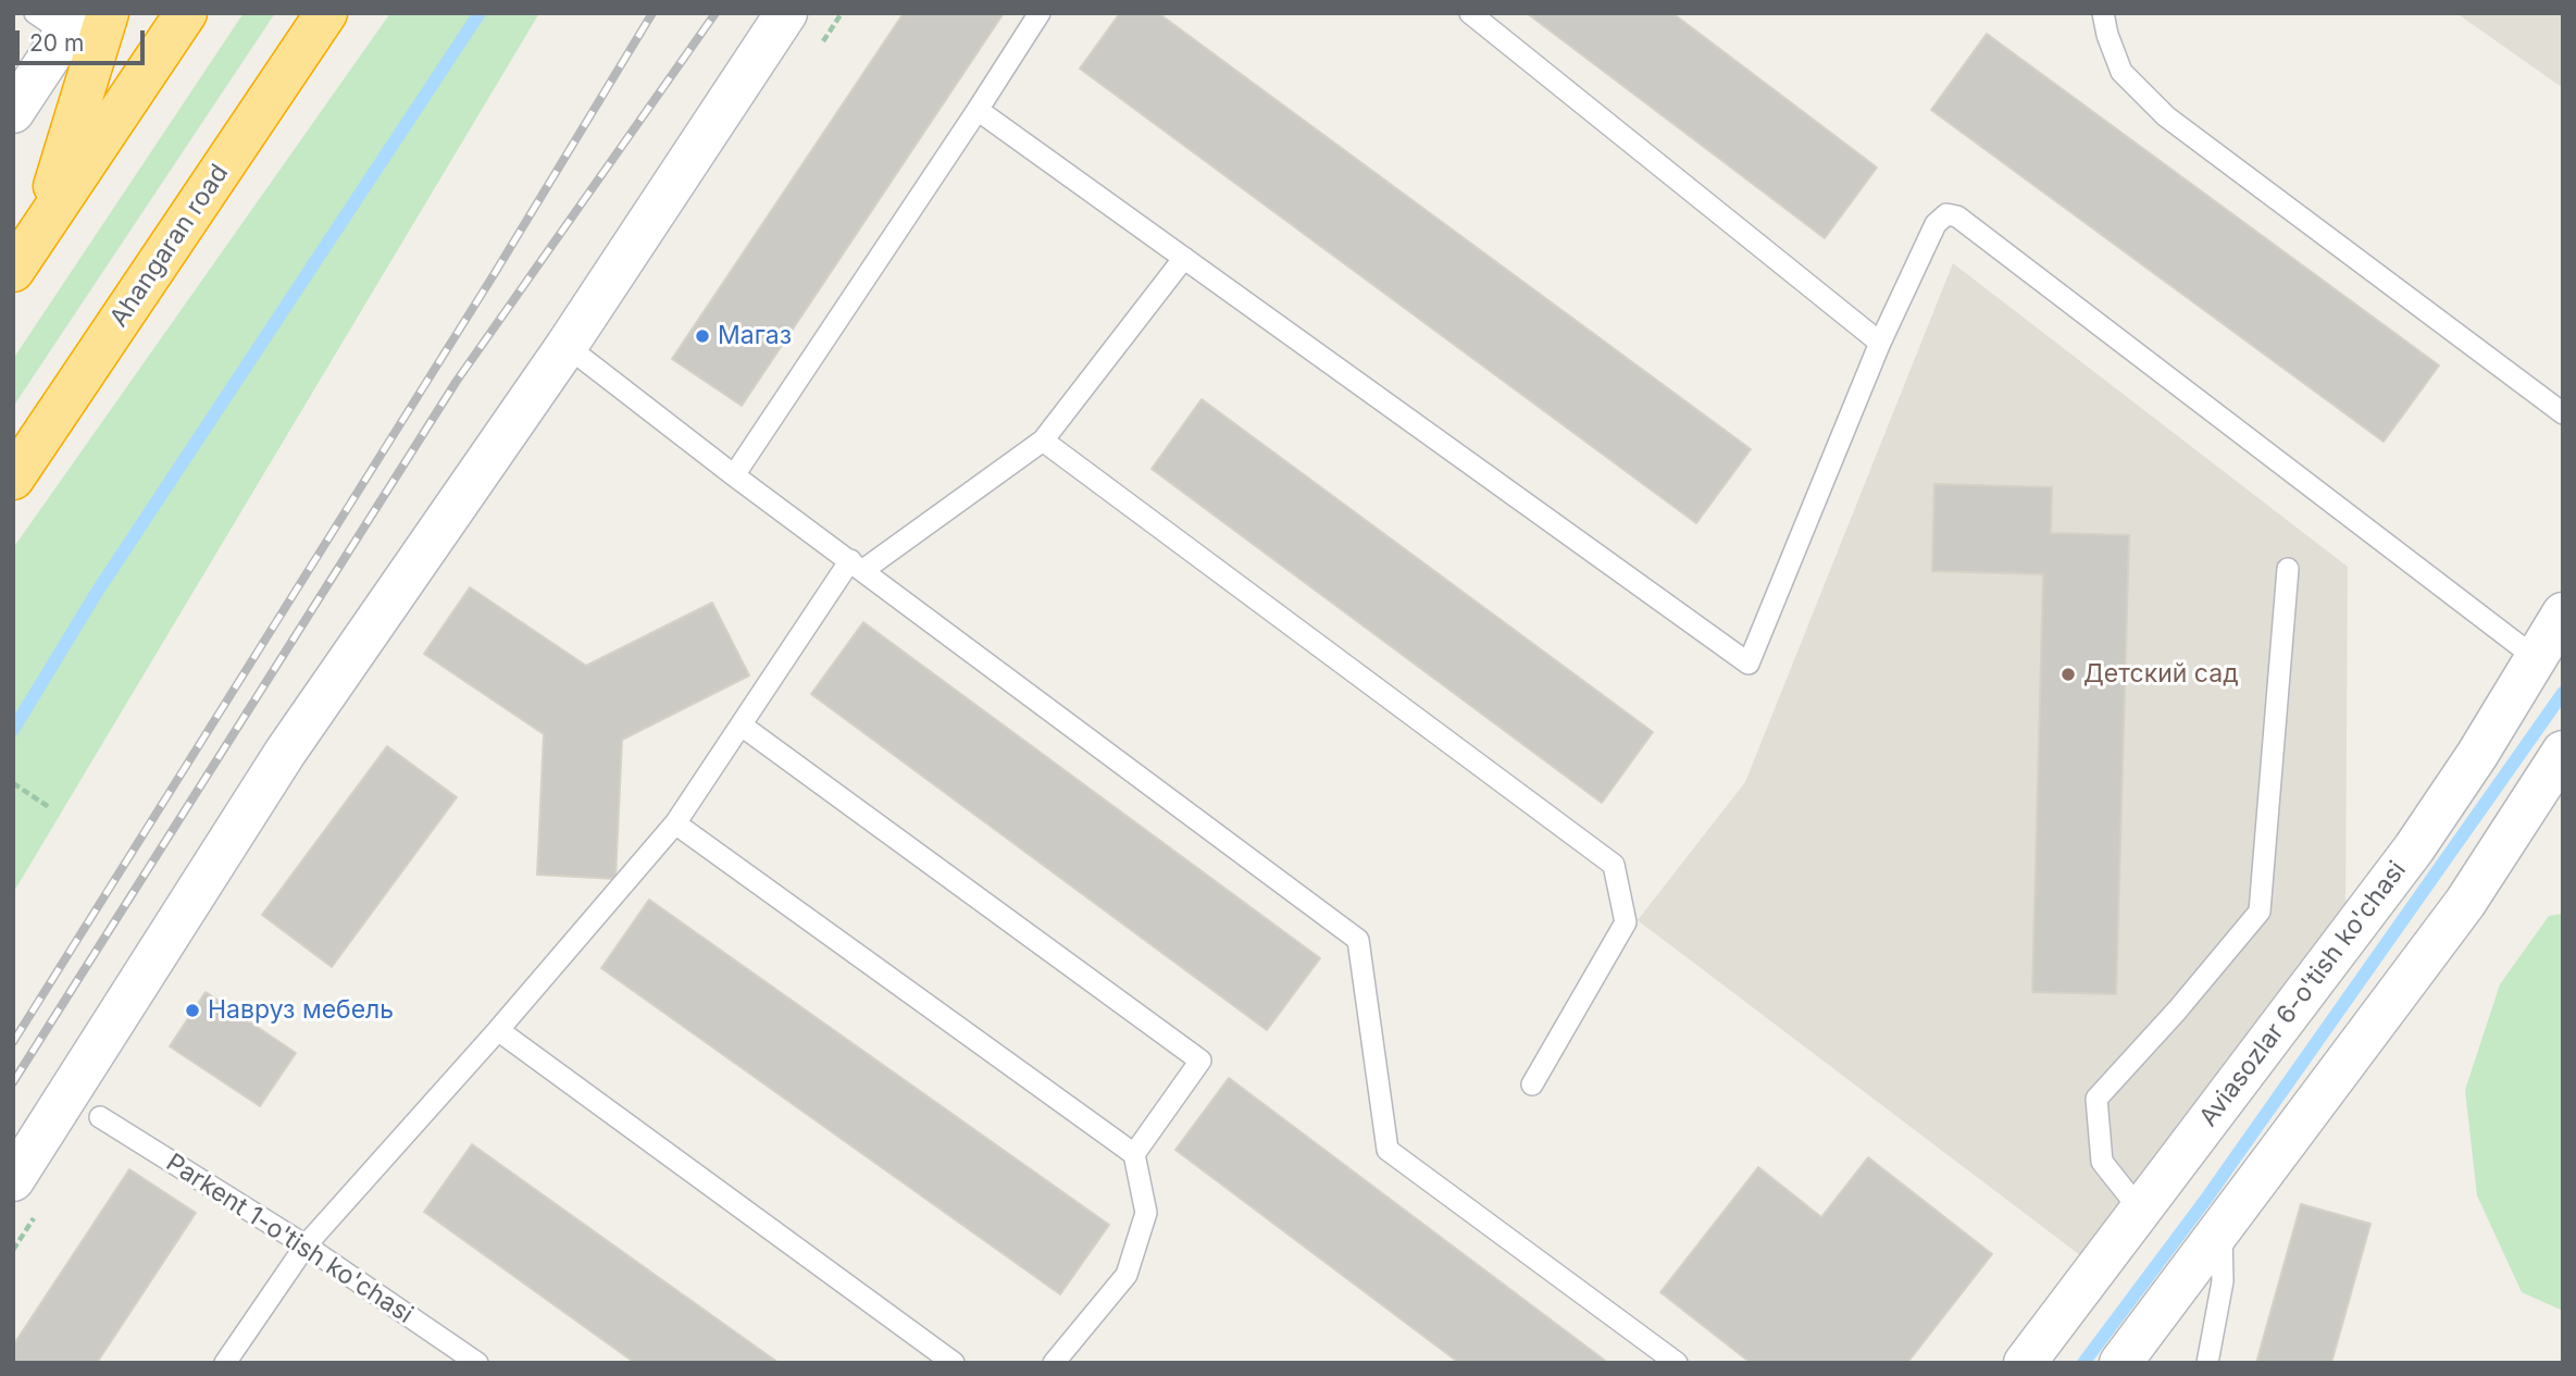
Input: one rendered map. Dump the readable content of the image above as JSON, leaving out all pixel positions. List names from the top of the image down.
{
  "streets": {
    "highway": ["Ahangaran road"],
    "street": ["Aviasozlar 6-o'tish ko'chasi"],
    "lane": ["Parkent 1-o'tish ko'chasi"]
  },
  "places": ["Магаз", "Детский сад", "Навруз мебель"],
  "scale_bar": "20 m"
}
